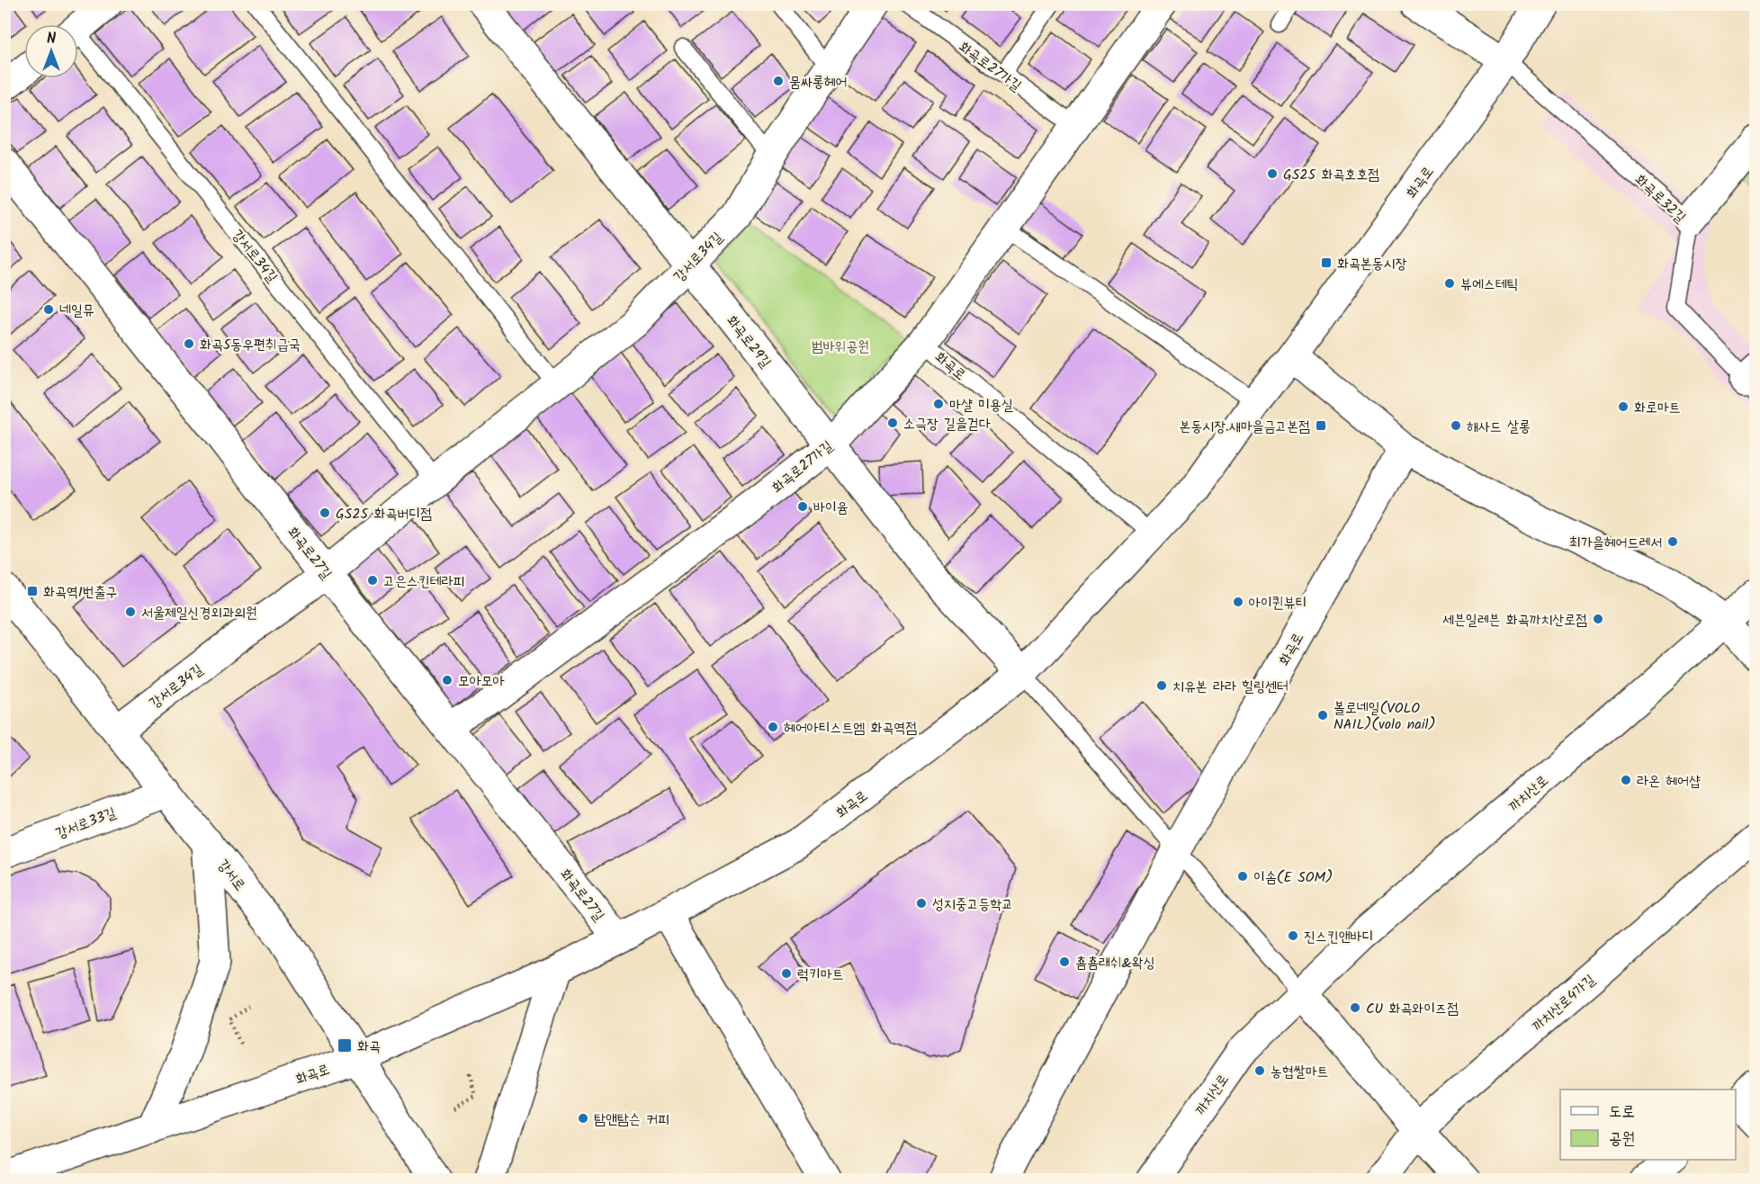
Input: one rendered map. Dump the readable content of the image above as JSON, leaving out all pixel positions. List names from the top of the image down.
{
  "streets": {
    "street": [
      "화곡로27가길",
      "화곡로",
      "강서로34길",
      "화곡로29길",
      "화곡로27길",
      "까치산로",
      "강서로33길",
      "강서로",
      "까치산로4가길"
    ],
    "lane": ["화곡로32길"]
  },
  "crossings": [
    ["화곡로27가길", "화곡로"],
    ["화곡로27가길", "화곡로29길"],
    ["화곡로27가길", "화곡로27길"],
    ["화곡로", "화곡로32길"],
    ["화곡로", "화곡로29길"],
    ["화곡로", "화곡로27길"],
    ["화곡로", "강서로"],
    ["강서로34길", "화곡로29길"],
    ["강서로34길", "화곡로27길"],
    ["강서로34길", "강서로"],
    ["강서로33길", "강서로"]
  ],
  "parks": ["범바위공원"],
  "places": {
    "other": [
      "뭄싸롱헤어",
      "GS25 화곡호호점",
      "뷰에스테틱",
      "네일뮤",
      "화곡5동우편취급국",
      "마샬 미용실",
      "화로마트",
      "소극장 길을걷다",
      "해사드 살롱",
      "바이윰",
      "GS25 화곡버디점",
      "최가을헤어드레서",
      "고은스킨테라피",
      "아이퀸뷰티",
      "서울제일신경외과의원",
      "세븐일레븐 화곡까치산로점",
      "모아모아",
      "치유본 라라 힐링센터",
      "볼로네일(VOLO NAIL)(volo nail)",
      "헤어아티스트엠 화곡역점",
      "라온 헤어샵",
      "이솜(E SOM)",
      "성지중고등학교",
      "진스킨앤바디",
      "춈춈래쉬&왁싱",
      "럭키마트",
      "CU 화곡와이즈점",
      "농협쌀마트",
      "탐앤탐슨 커피"
    ],
    "transit": [
      "화곡본동시장",
      "본동시장.새마을금고본점",
      "화곡역1번출구",
      "화곡"
    ]
  },
  "legend": ["도로", "공원"],
  "north": "top"
}
